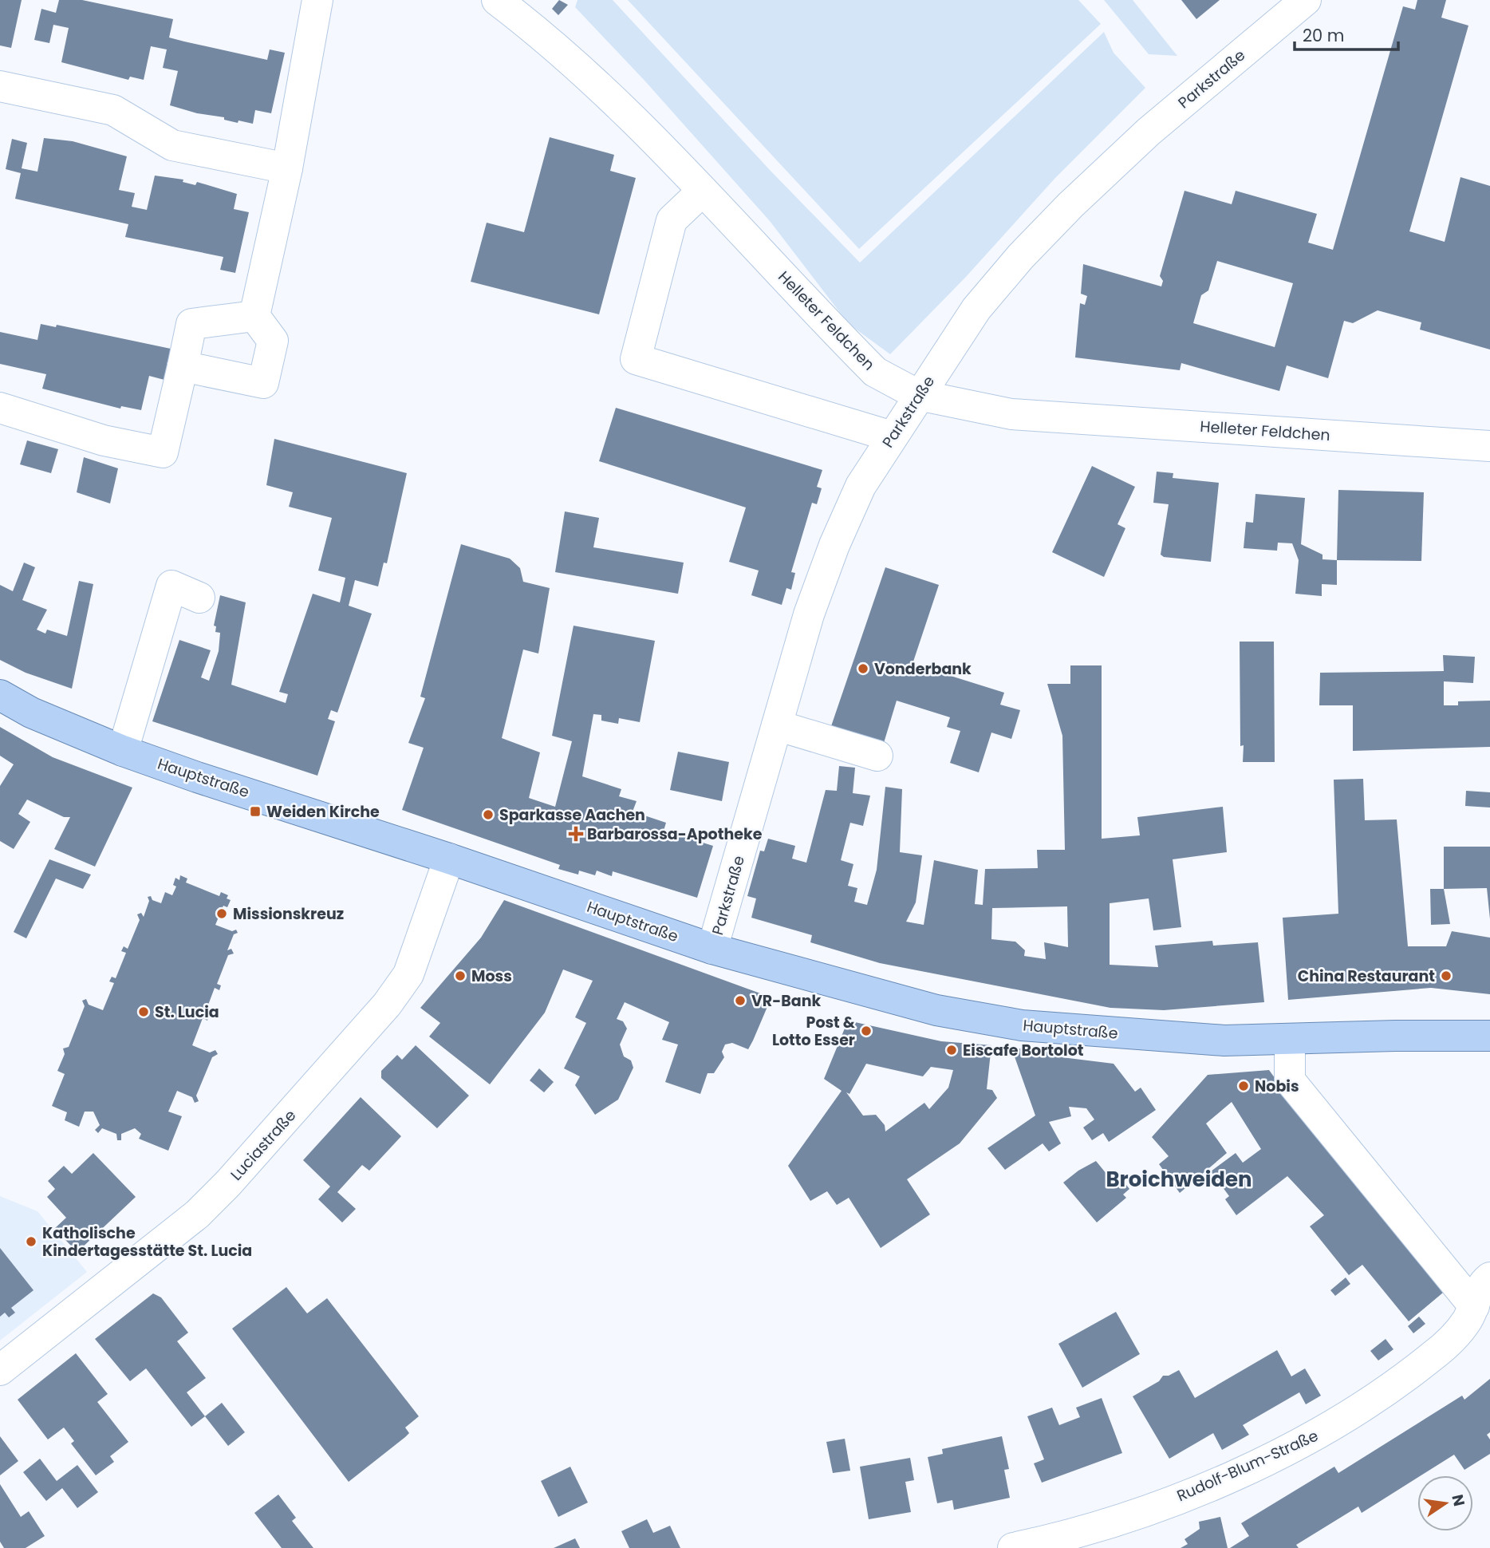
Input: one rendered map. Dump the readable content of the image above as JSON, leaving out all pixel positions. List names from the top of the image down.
{
  "streets": {
    "main road": ["Hauptstraße"],
    "street": [
      "Parkstraße",
      "Helleter Feldchen",
      "Luciastraße",
      "Rudolf-Blum-Straße"
    ]
  },
  "crossings": [
    ["Parkstraße", "Helleter Feldchen"],
    ["Parkstraße", "Hauptstraße"],
    ["Hauptstraße", "Luciastraße"]
  ],
  "districts": ["Broichweiden"],
  "places": {
    "other": [
      "Vonderbank",
      "Sparkasse Aachen",
      "Missionskreuz",
      "Moss",
      "China Restaurant",
      "VR-Bank",
      "St. Lucia",
      "Post & Lotto Esser",
      "Eiscafe Bortolot",
      "Nobis",
      "Katholische Kindertagesstätte St. Lucia"
    ],
    "transit": ["Weiden Kirche"],
    "health": ["Barbarossa-Apotheke"]
  },
  "scale_bar": "20 m",
  "north": "right"
}
